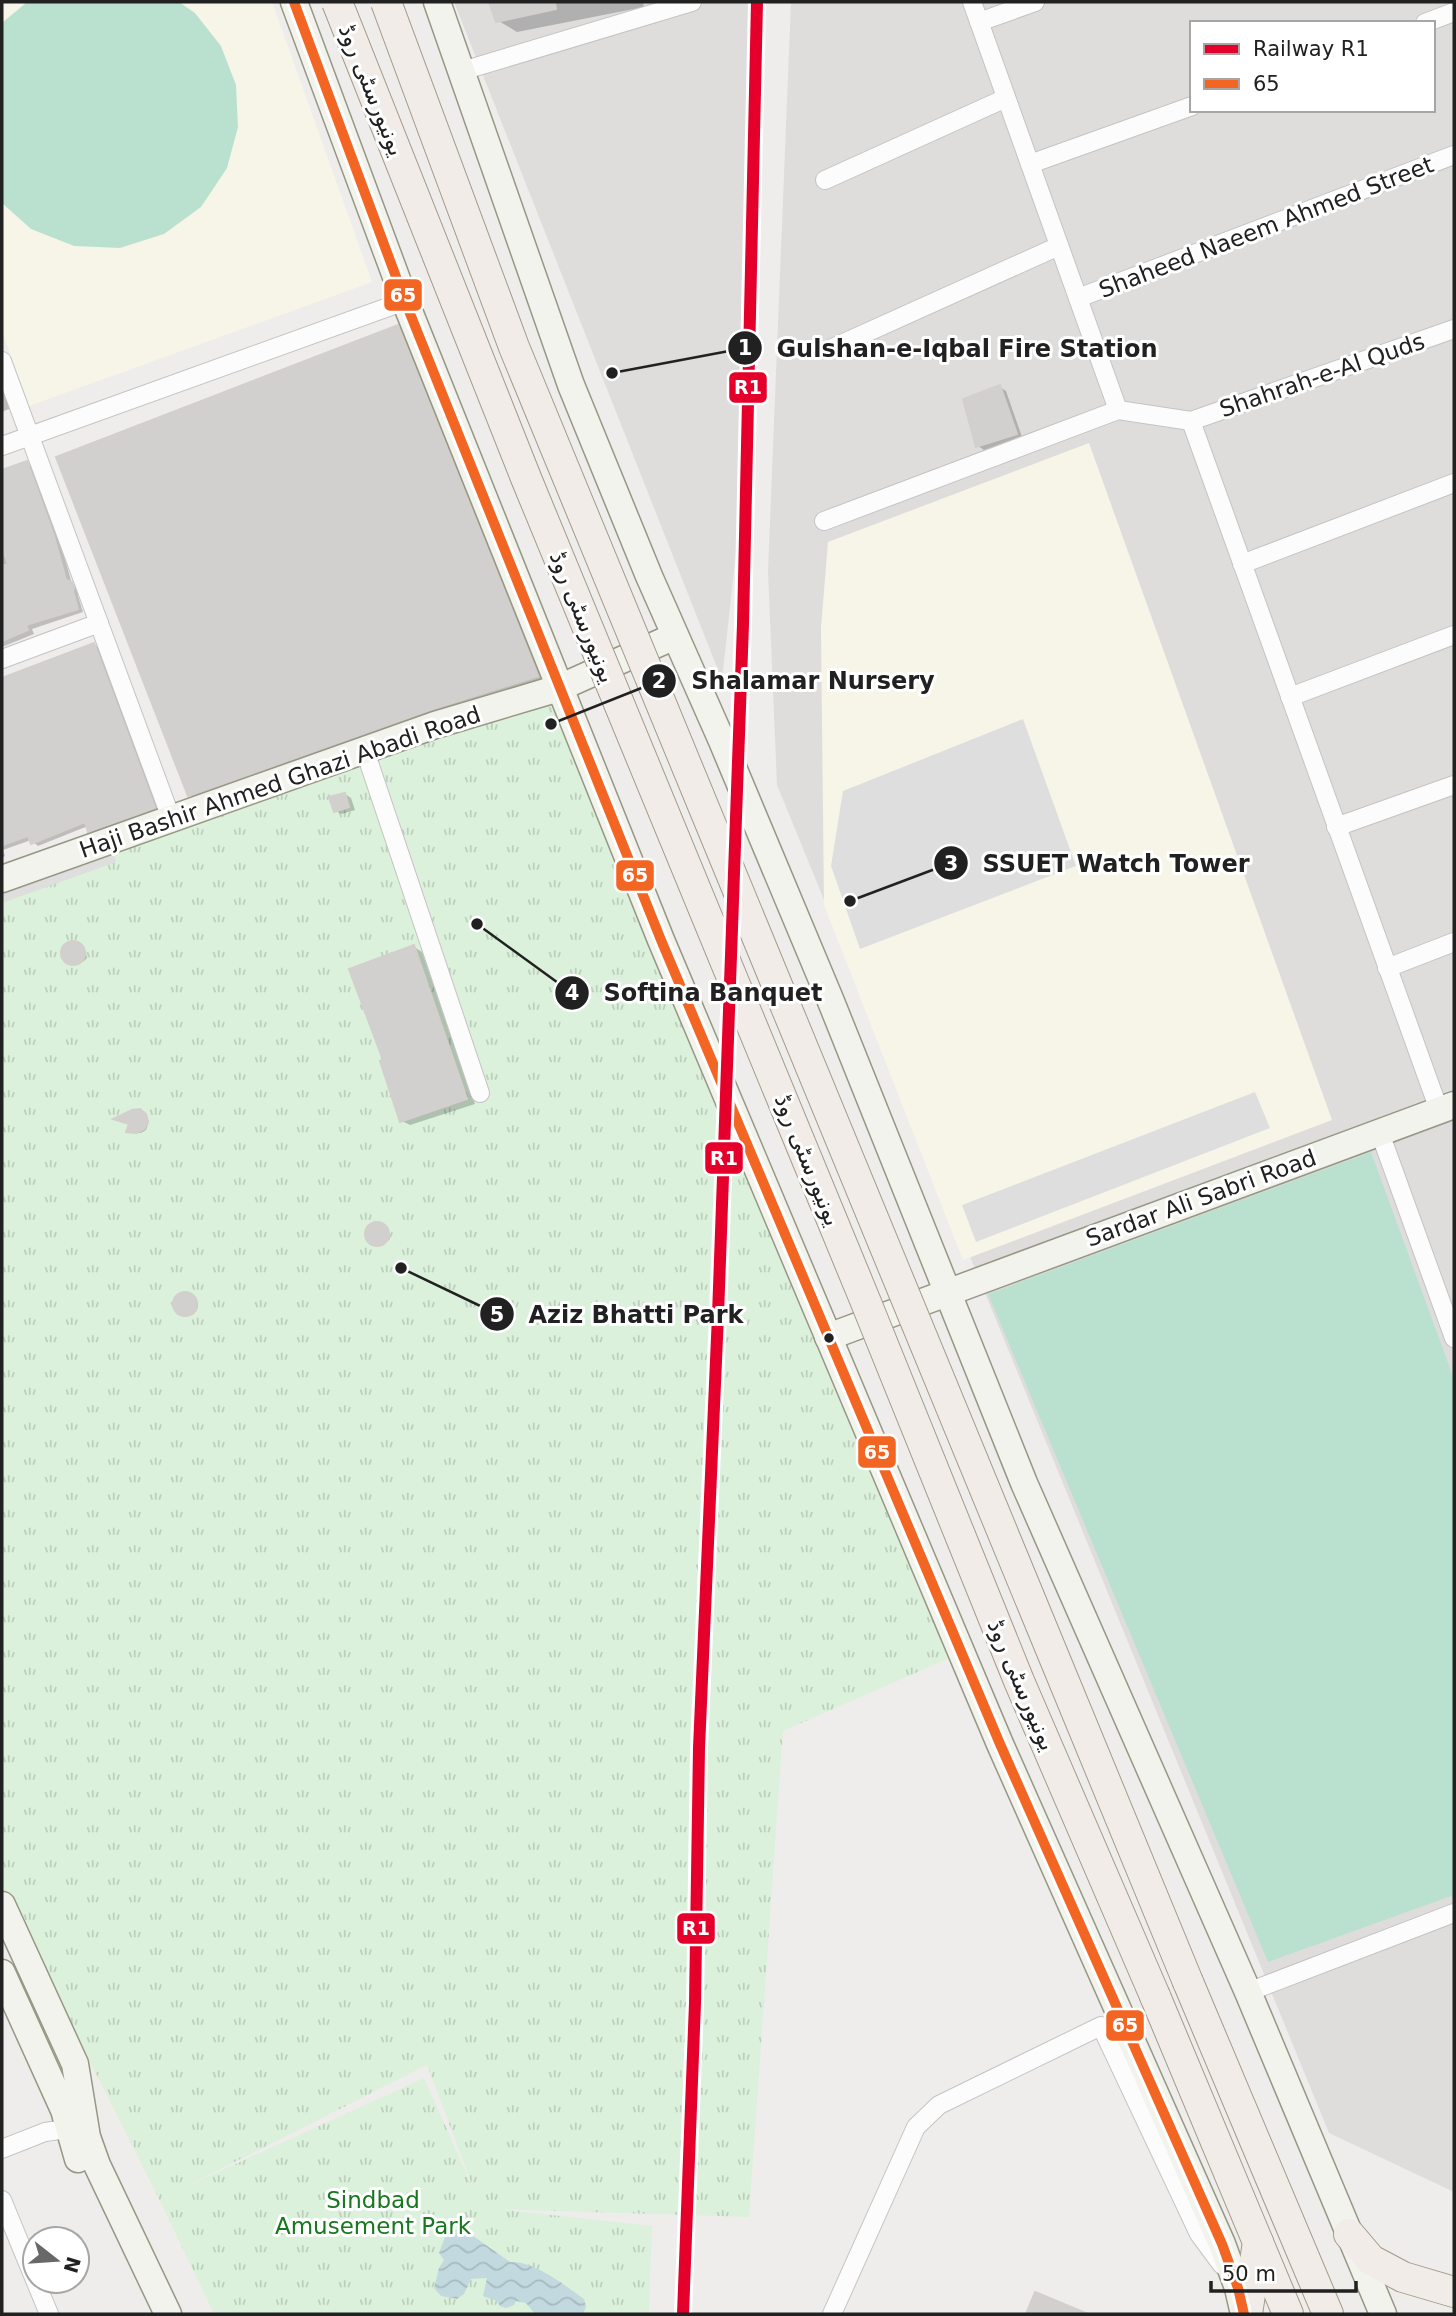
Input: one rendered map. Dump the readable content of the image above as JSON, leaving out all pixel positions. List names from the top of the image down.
{
  "streets": {
    "main road": ["یونیورسٹی روڈ"],
    "street": [
      "Shaheed Naeem Ahmed Street",
      "Shahrah-e-Al Quds",
      "Haji Bashir Ahmed Ghazi Abadi Road",
      "Sardar Ali Sabri Road"
    ]
  },
  "parks": ["Sindbad Amusement Park"],
  "places": [
    "Gulshan-e-Iqbal Fire Station",
    "Shalamar Nursery",
    "SSUET Watch Tower",
    "Softina Banquet",
    "Aziz Bhatti Park"
  ],
  "lines": ["rail line R1", "transit line 65"],
  "legend": ["Railway R1", "65"],
  "scale_bar": "50 m",
  "north": "right"
}
